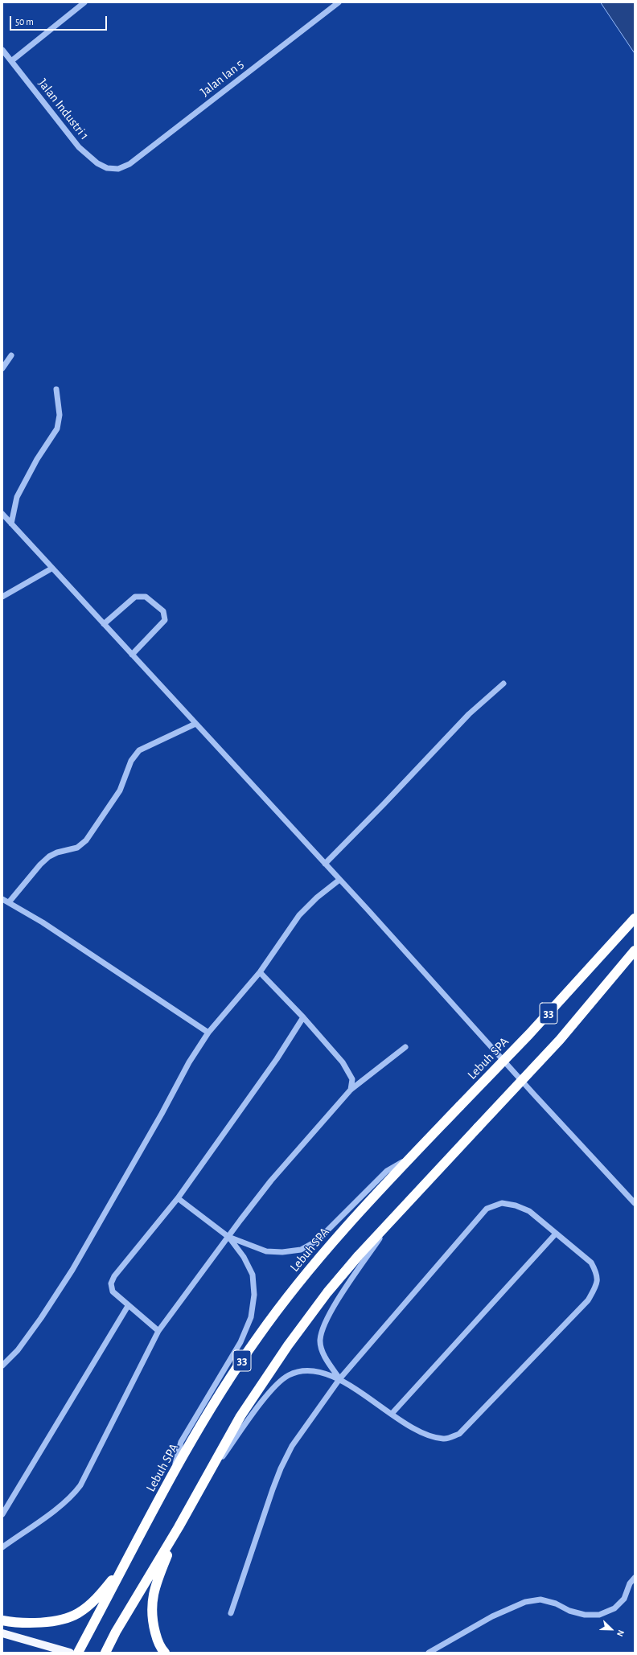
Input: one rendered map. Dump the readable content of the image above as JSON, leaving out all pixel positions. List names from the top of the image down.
{
  "streets": {
    "highway": ["33", "Lebuh SPA"],
    "street": ["Jalan Ian 5", "Jalan Industri 1"]
  },
  "crossings": [
    ["Jalan Ian 5", "Jalan Industri 1"]
  ],
  "scale_bar": "50 m",
  "north": "bottom right"
}
